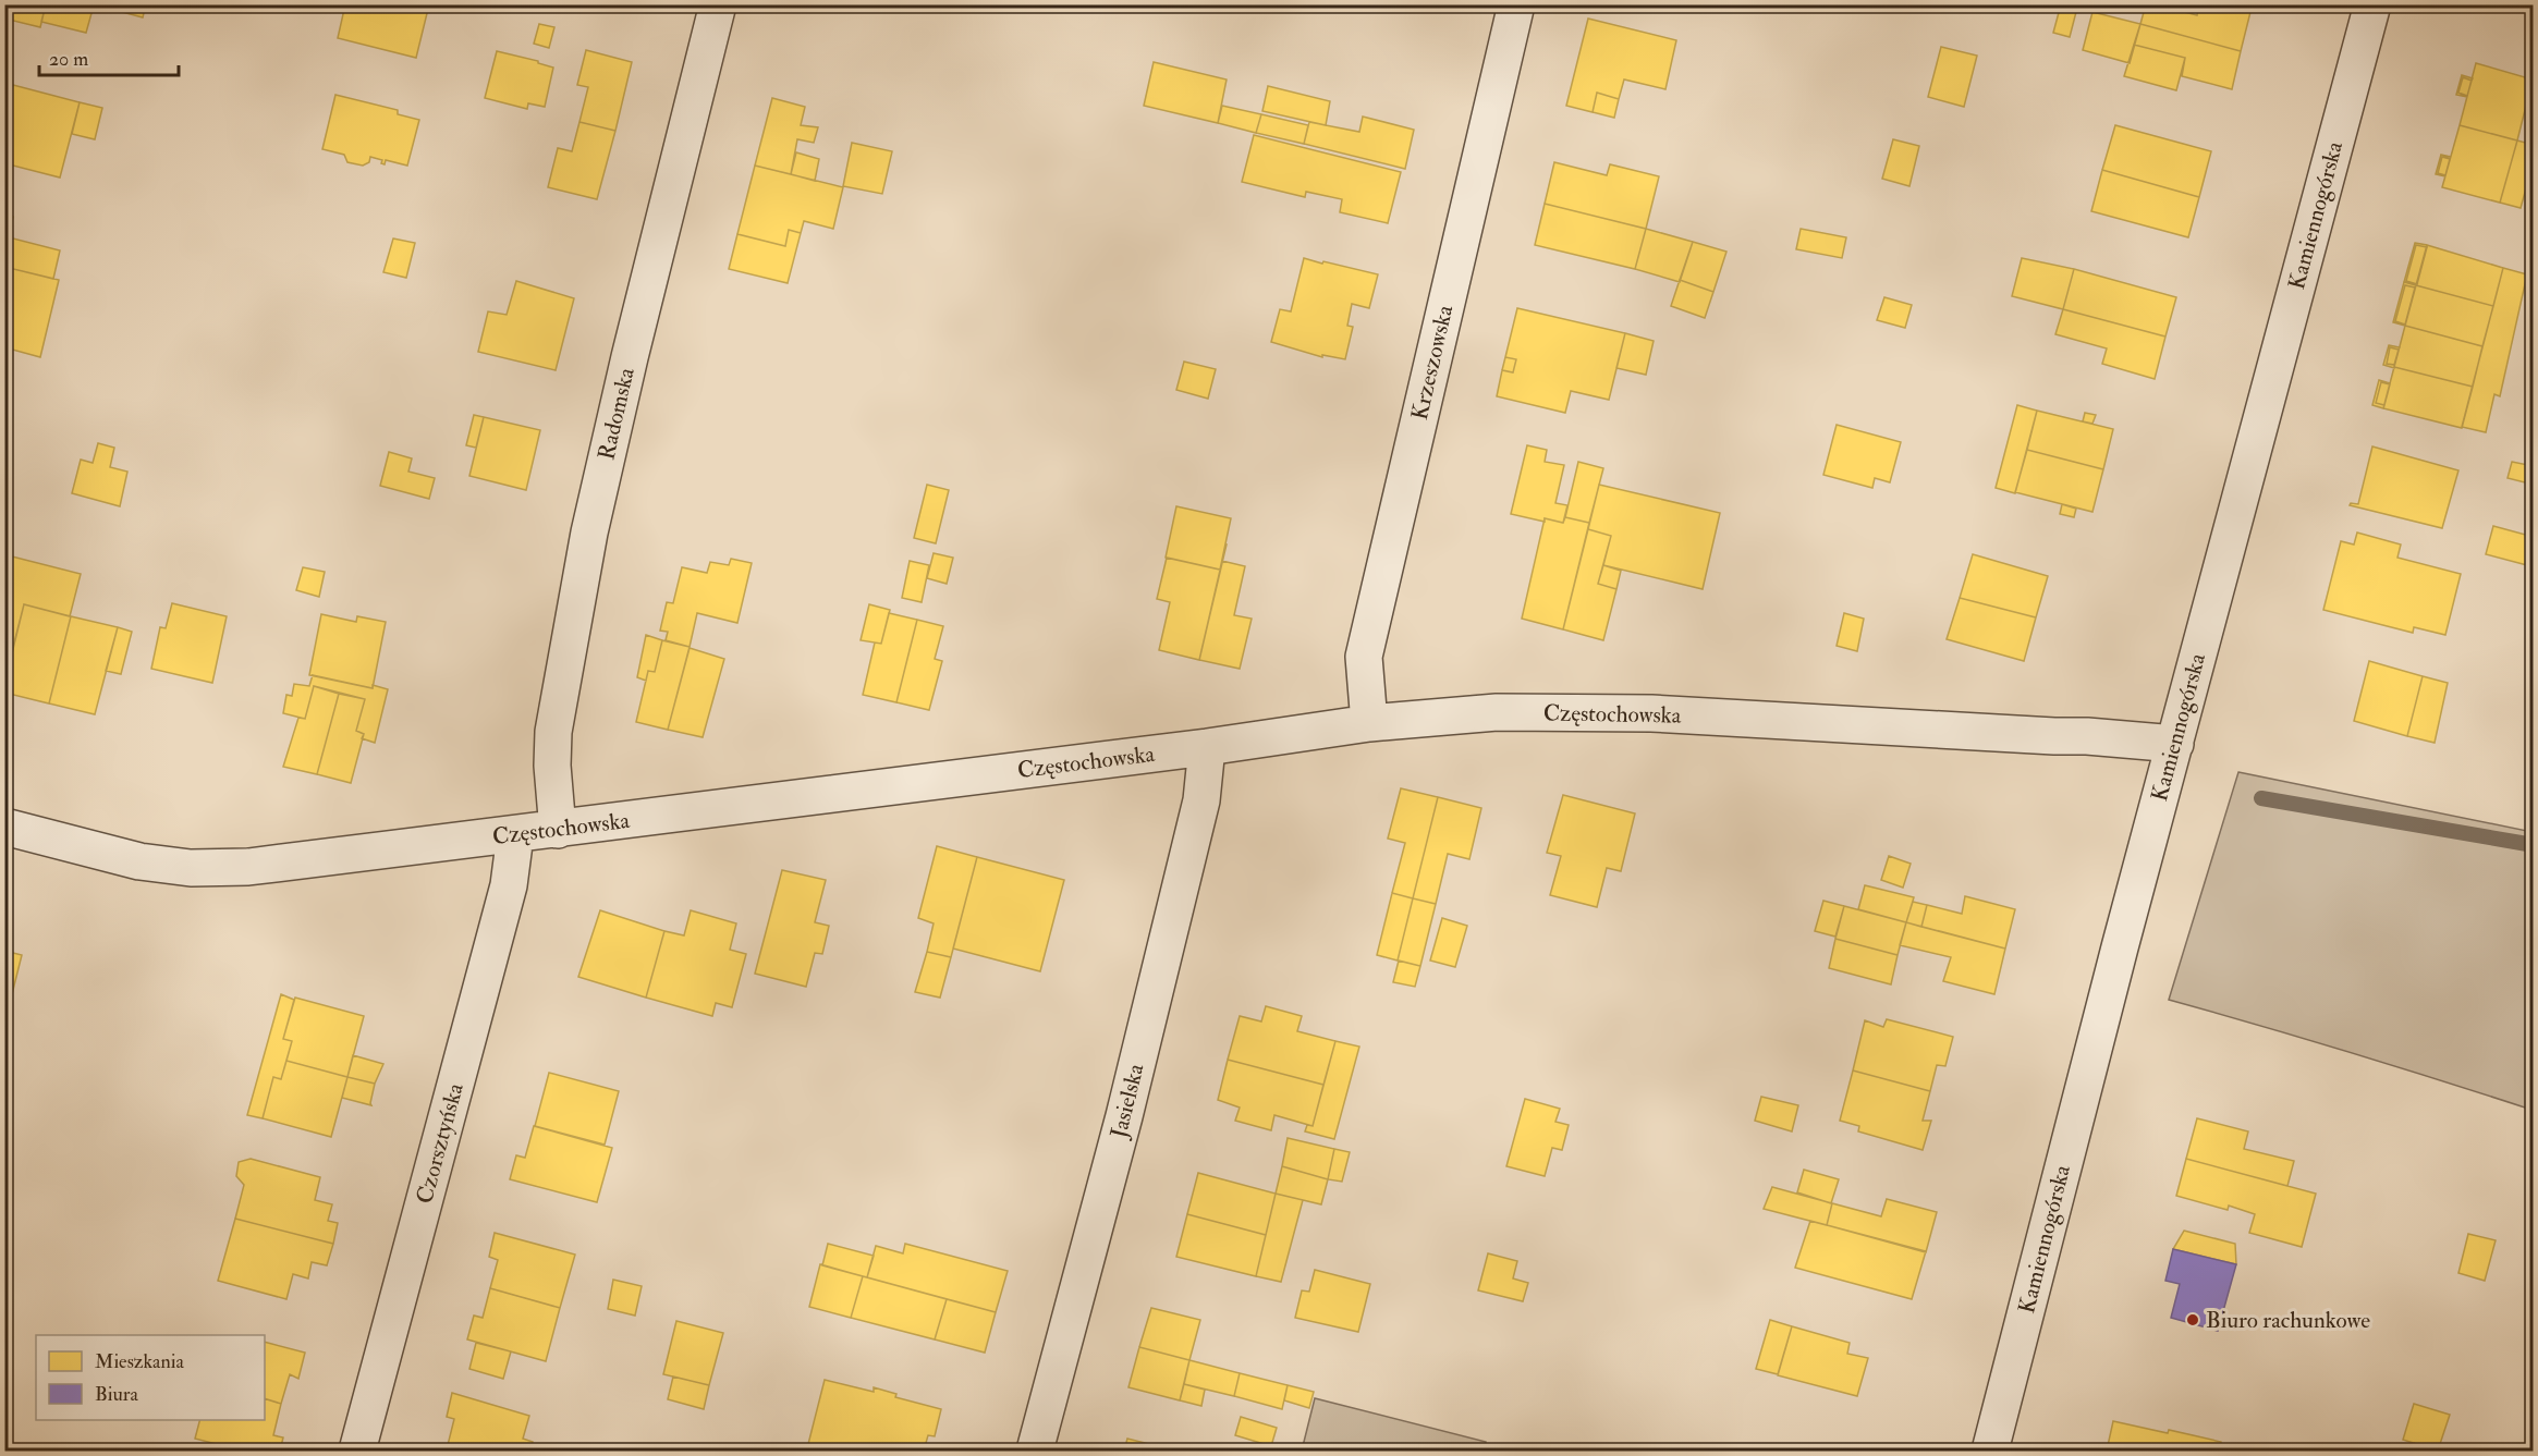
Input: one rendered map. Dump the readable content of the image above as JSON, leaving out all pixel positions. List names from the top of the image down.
{
  "streets": {
    "street": [
      "Kamiennogórska",
      "Krzeszowska",
      "Radomska",
      "Częstochowska",
      "Jasielska",
      "Czorsztyńska"
    ]
  },
  "crossings": [
    ["Kamiennogórska", "Częstochowska"],
    ["Krzeszowska", "Częstochowska"],
    ["Radomska", "Częstochowska"],
    ["Częstochowska", "Jasielska"],
    ["Częstochowska", "Czorsztyńska"]
  ],
  "places": ["Biuro rachunkowe"],
  "legend": ["Mieszkania", "Biura"],
  "scale_bar": "20 m"
}
